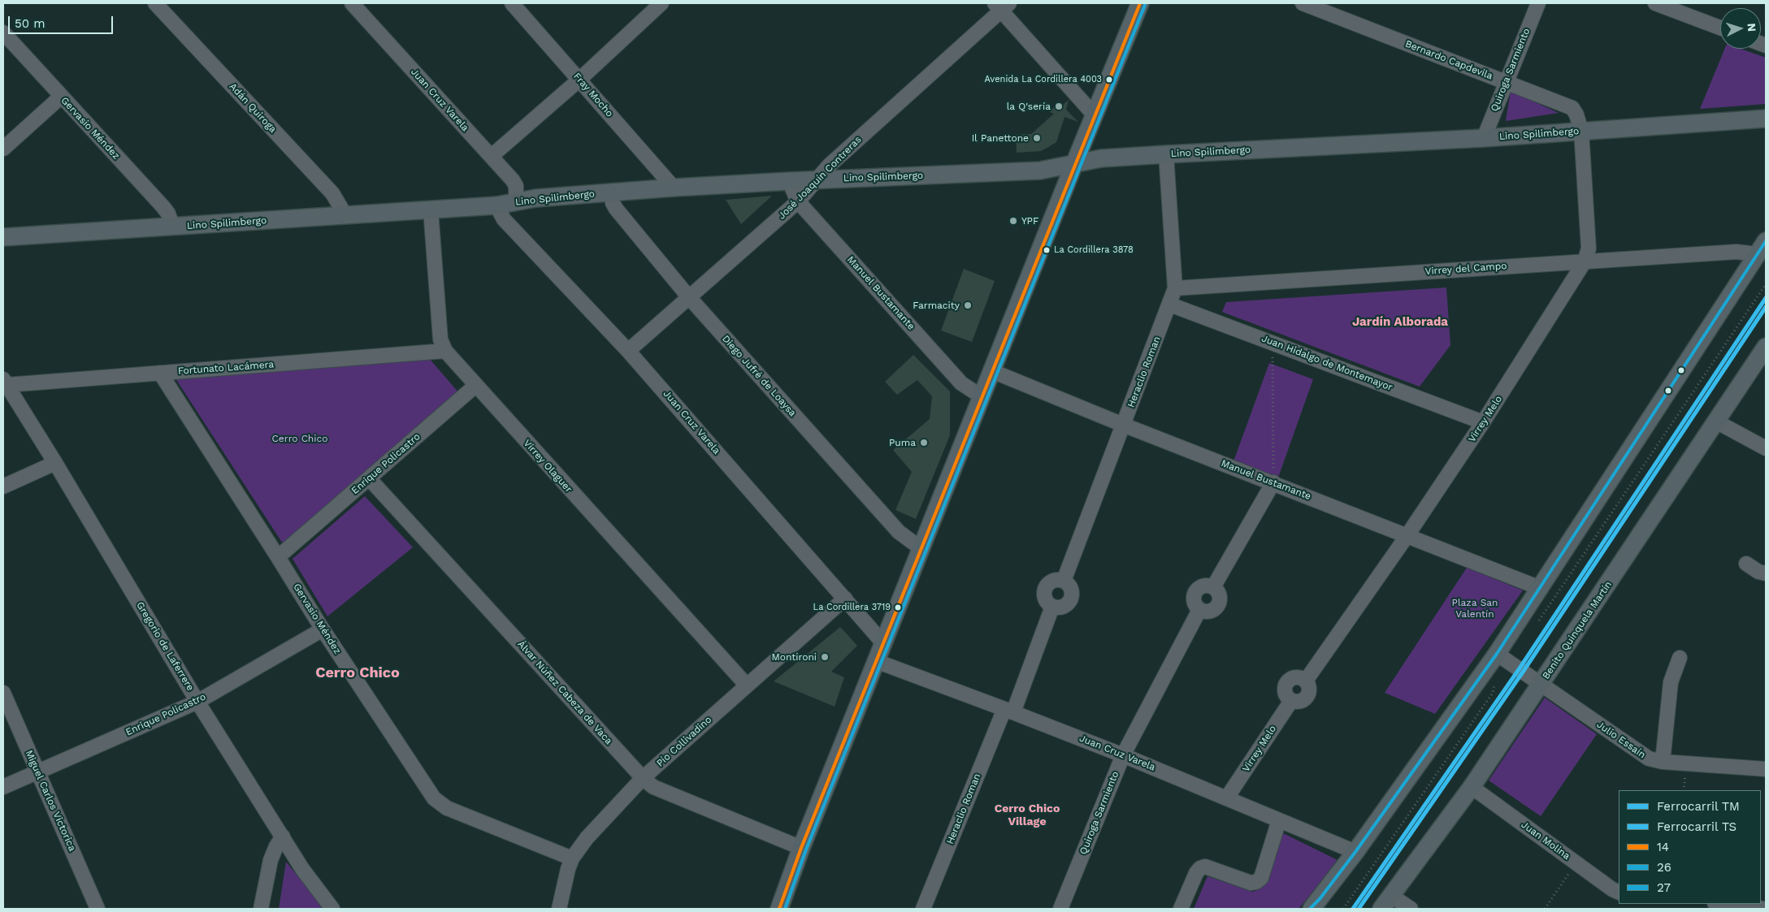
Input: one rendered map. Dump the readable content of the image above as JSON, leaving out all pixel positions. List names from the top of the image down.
{
  "streets": {
    "main road": ["Lino Spilimbergo", "Benito Quinquela Martín"],
    "street": [
      "Bernardo Capdevila",
      "Quiroga Sarmiento",
      "Fray Mocho",
      "Juan Cruz Varela",
      "Adán Quiroga",
      "Gervasio Méndez",
      "José Joaquín Contreras",
      "Virrey del Campo",
      "Manuel Bustamante",
      "Juan Hidalgo de Montemayor",
      "Fortunato Lacámera",
      "Heraclio Roman",
      "Diego Jufré de Loaysa",
      "Virrey Melo",
      "Enrique Policastro",
      "Virrey Olaguer",
      "Gregorio de Laferrere",
      "Álvar Núñez Cabeza de Vaca",
      "Julio Essaín",
      "Pío Collivadino",
      "Miguel Carlos Victorica",
      "Juan Molina"
    ]
  },
  "crossings": [
    ["Bernardo Capdevila", "Quiroga Sarmiento"],
    ["Bernardo Capdevila", "Lino Spilimbergo"],
    ["Bernardo Capdevila", "Virrey Melo"],
    ["Quiroga Sarmiento", "Juan Cruz Varela"],
    ["Quiroga Sarmiento", "Lino Spilimbergo"],
    ["Quiroga Sarmiento", "Manuel Bustamante"],
    ["Fray Mocho", "Lino Spilimbergo"],
    ["Juan Cruz Varela", "Lino Spilimbergo"],
    ["Juan Cruz Varela", "José Joaquín Contreras"],
    ["Juan Cruz Varela", "Heraclio Roman"],
    ["Juan Cruz Varela", "Virrey Melo"],
    ["Juan Cruz Varela", "Pío Collivadino"],
    ["Adán Quiroga", "Lino Spilimbergo"],
    ["Gervasio Méndez", "Lino Spilimbergo"],
    ["Gervasio Méndez", "Fortunato Lacámera"],
    ["Gervasio Méndez", "Enrique Policastro"],
    ["Gervasio Méndez", "Pío Collivadino"],
    ["Lino Spilimbergo", "José Joaquín Contreras"],
    ["Lino Spilimbergo", "Manuel Bustamante"],
    ["Lino Spilimbergo", "Heraclio Roman"],
    ["Lino Spilimbergo", "Diego Jufré de Loaysa"],
    ["Lino Spilimbergo", "Virrey Melo"],
    ["Lino Spilimbergo", "Virrey Olaguer"],
    ["José Joaquín Contreras", "Manuel Bustamante"],
    ["José Joaquín Contreras", "Diego Jufré de Loaysa"],
    ["Virrey del Campo", "Heraclio Roman"],
    ["Virrey del Campo", "Virrey Melo"],
    ["Manuel Bustamante", "Heraclio Roman"],
    ["Manuel Bustamante", "Virrey Melo"],
    ["Juan Hidalgo de Montemayor", "Heraclio Roman"],
    ["Juan Hidalgo de Montemayor", "Virrey Melo"],
    ["Fortunato Lacámera", "Virrey Olaguer"],
    ["Fortunato Lacámera", "Gregorio de Laferrere"],
    ["Enrique Policastro", "Virrey Olaguer"],
    ["Enrique Policastro", "Gregorio de Laferrere"],
    ["Enrique Policastro", "Álvar Núñez Cabeza de Vaca"],
    ["Enrique Policastro", "Miguel Carlos Victorica"],
    ["Virrey Olaguer", "Pío Collivadino"],
    ["Benito Quinquela Martín", "Julio Essaín"],
    ["Benito Quinquela Martín", "Juan Molina"],
    ["Álvar Núñez Cabeza de Vaca", "Pío Collivadino"]
  ],
  "districts": ["Jardín Alborada", "Cerro Chico", "Cerro Chico Village"],
  "parks": ["Cerro Chico", "Plaza San Valentín"],
  "places": [
    "Avenida La Cordillera 4003",
    "la Q'sería",
    "Il Panettone",
    "YPF",
    "La Cordillera 3878",
    "Farmacity",
    "Puma",
    "La Cordillera 3719",
    "Montironi"
  ],
  "lines": [
    "transit line 14",
    "transit line 26",
    "transit line 27",
    "rail line TM",
    "rail line TS"
  ],
  "legend": [
    "Ferrocarril TM",
    "Ferrocarril TS",
    "14",
    "26",
    "27"
  ],
  "scale_bar": "50 m",
  "north": "right"
}
